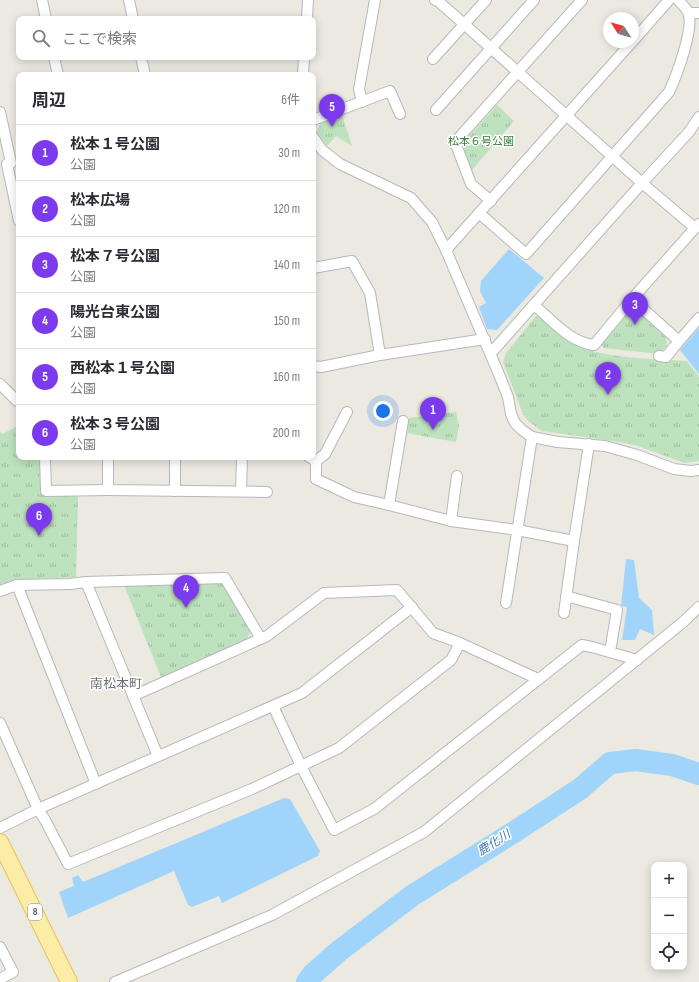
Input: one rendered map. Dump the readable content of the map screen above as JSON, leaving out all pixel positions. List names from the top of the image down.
{
  "streets": {
    "main road": ["8"]
  },
  "districts": ["南松本町"],
  "water": ["鹿化川"],
  "parks": ["松本６号公園"],
  "north": "top left",
  "page": {
    "search": "ここで検索",
    "heading": ["周辺", "6件"],
    "pins": [
      "5",
      "3",
      "2",
      "1",
      "6",
      "4"
    ],
    "list": [
      {
        "mark": "1",
        "name": "松本１号公園",
        "note": "公園",
        "value": "30 m"
      },
      {
        "mark": "2",
        "name": "松本広場",
        "note": "公園",
        "value": "120 m"
      },
      {
        "mark": "3",
        "name": "松本７号公園",
        "note": "公園",
        "value": "140 m"
      },
      {
        "mark": "4",
        "name": "陽光台東公園",
        "note": "公園",
        "value": "150 m"
      },
      {
        "mark": "5",
        "name": "西松本１号公園",
        "note": "公園",
        "value": "160 m"
      },
      {
        "mark": "6",
        "name": "松本３号公園",
        "note": "公園",
        "value": "200 m"
      }
    ],
    "map_buttons": ["+", "−"]
  }
}
